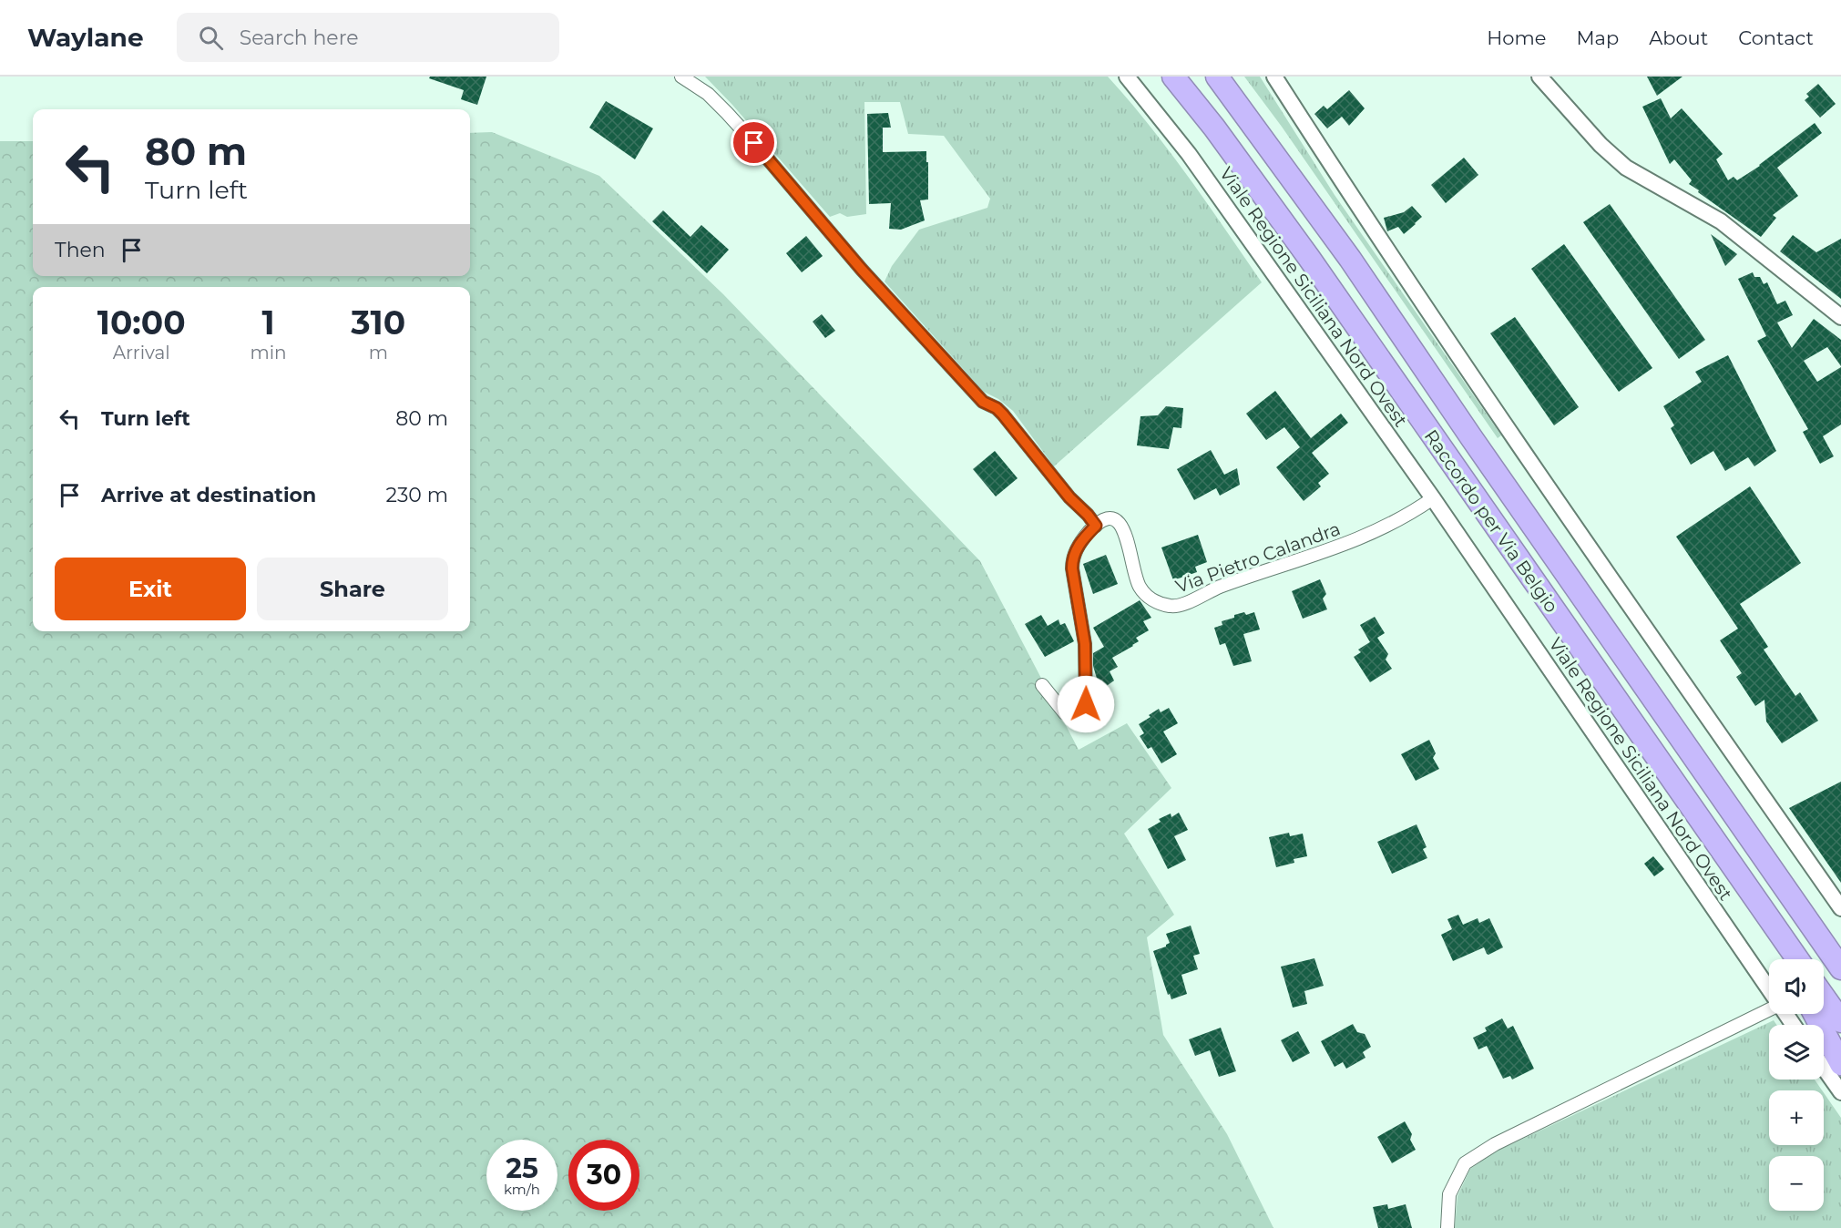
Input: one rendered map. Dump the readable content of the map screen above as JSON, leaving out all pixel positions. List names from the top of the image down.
{
  "streets": {
    "highway": ["Raccordo per Via Belgio"],
    "street": ["Viale Regione Siciliana Nord Ovest", "Via Pietro Calandra"]
  },
  "crossings": [
    ["Viale Regione Siciliana Nord Ovest", "Via Pietro Calandra"]
  ],
  "page": {
    "header": "Waylane",
    "search": "Search here",
    "nav": [
      "Home",
      "Map",
      "About",
      "Contact"
    ],
    "turn": ["80 m", "Turn left"],
    "then": "Then",
    "eta": [
      "10:00",
      "Arrival",
      "1",
      "min",
      "310",
      "m"
    ],
    "list": [
      {
        "name": "Turn left",
        "value": "80 m"
      },
      {
        "name": "Arrive at destination",
        "value": "230 m"
      }
    ],
    "buttons": ["Exit", "Share"],
    "map_buttons": ["+", "−"],
    "speed": "25 km/h",
    "limit": "30"
  }
}
